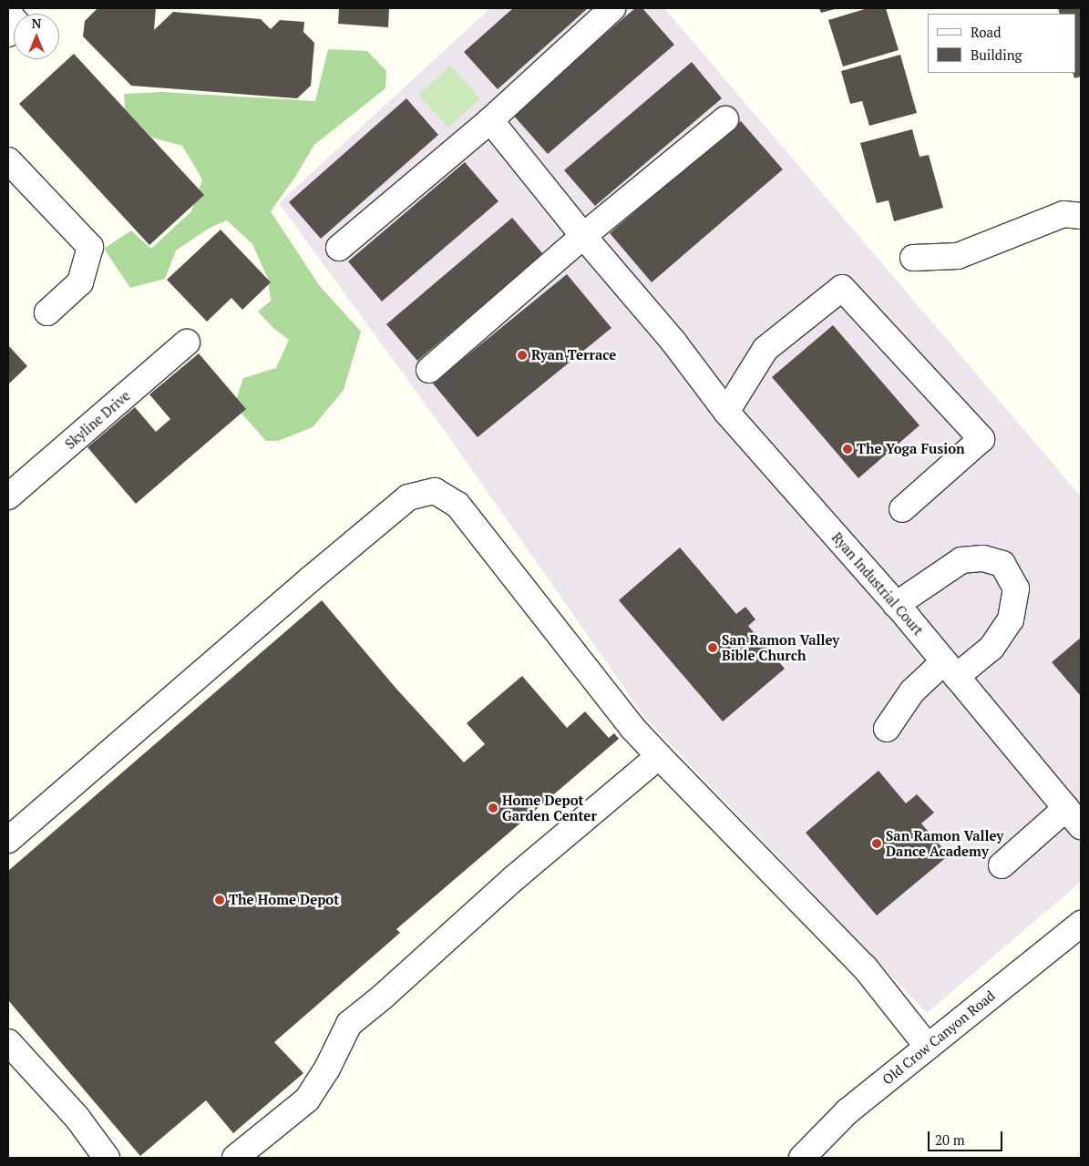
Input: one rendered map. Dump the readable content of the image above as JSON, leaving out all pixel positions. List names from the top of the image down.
{
  "streets": {
    "street": ["Skyline Drive", "Ryan Industrial Court", "Old Crow Canyon Road"]
  },
  "places": [
    "Ryan Terrace",
    "The Yoga Fusion",
    "San Ramon Valley Bible Church",
    "Home Depot Garden Center",
    "San Ramon Valley Dance Academy",
    "The Home Depot"
  ],
  "legend": ["Road", "Building"],
  "scale_bar": "20 m",
  "north": "top"
}
